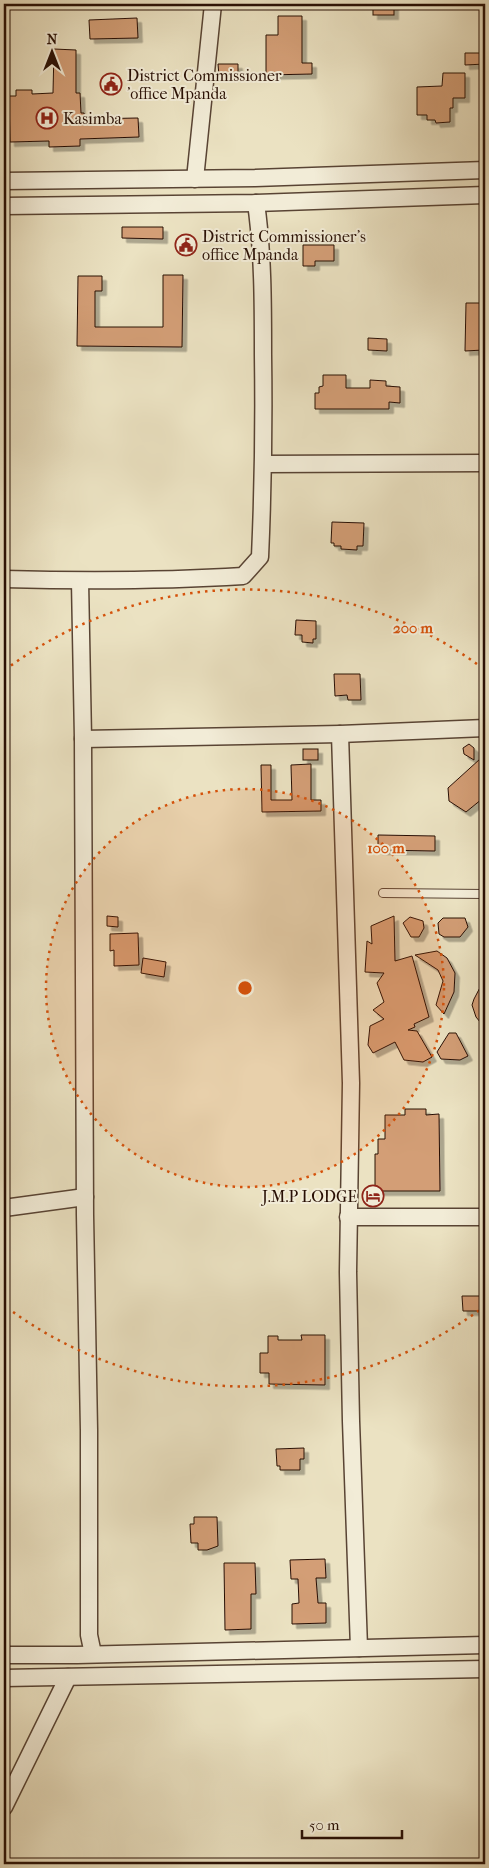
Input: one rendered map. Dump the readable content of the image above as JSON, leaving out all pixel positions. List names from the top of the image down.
{
  "places": {
    "public building": ["District Commissioner 'office Mpanda", "District Commissioner's office Mpanda"],
    "hospital": ["Kasimba"],
    "hotel": ["J.M.P LODGE"]
  },
  "scale_bar": "50 m",
  "north": "top",
  "rings": ["200 m", "100 m"]
}
